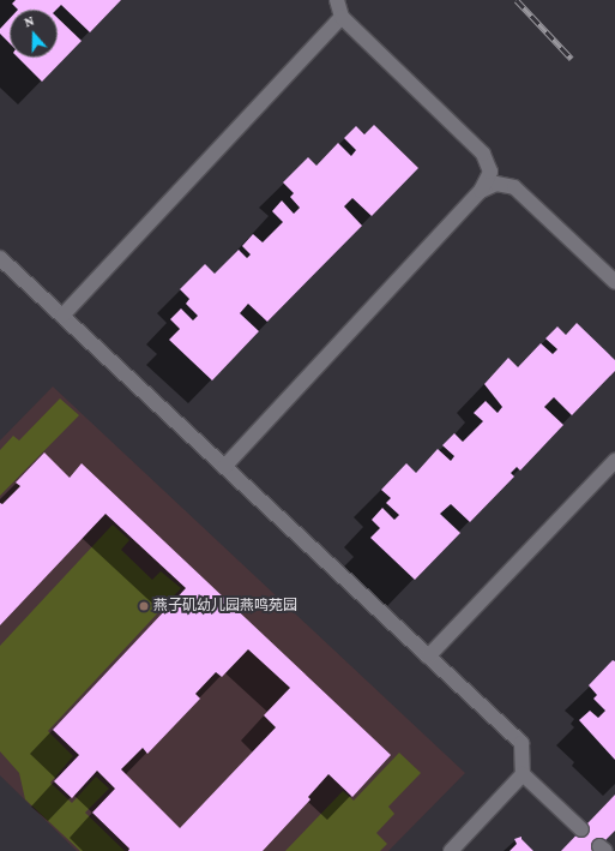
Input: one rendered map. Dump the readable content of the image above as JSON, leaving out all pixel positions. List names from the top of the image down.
{
  "places": ["燕子矶幼儿园燕鸣苑园"],
  "north": "top"
}
